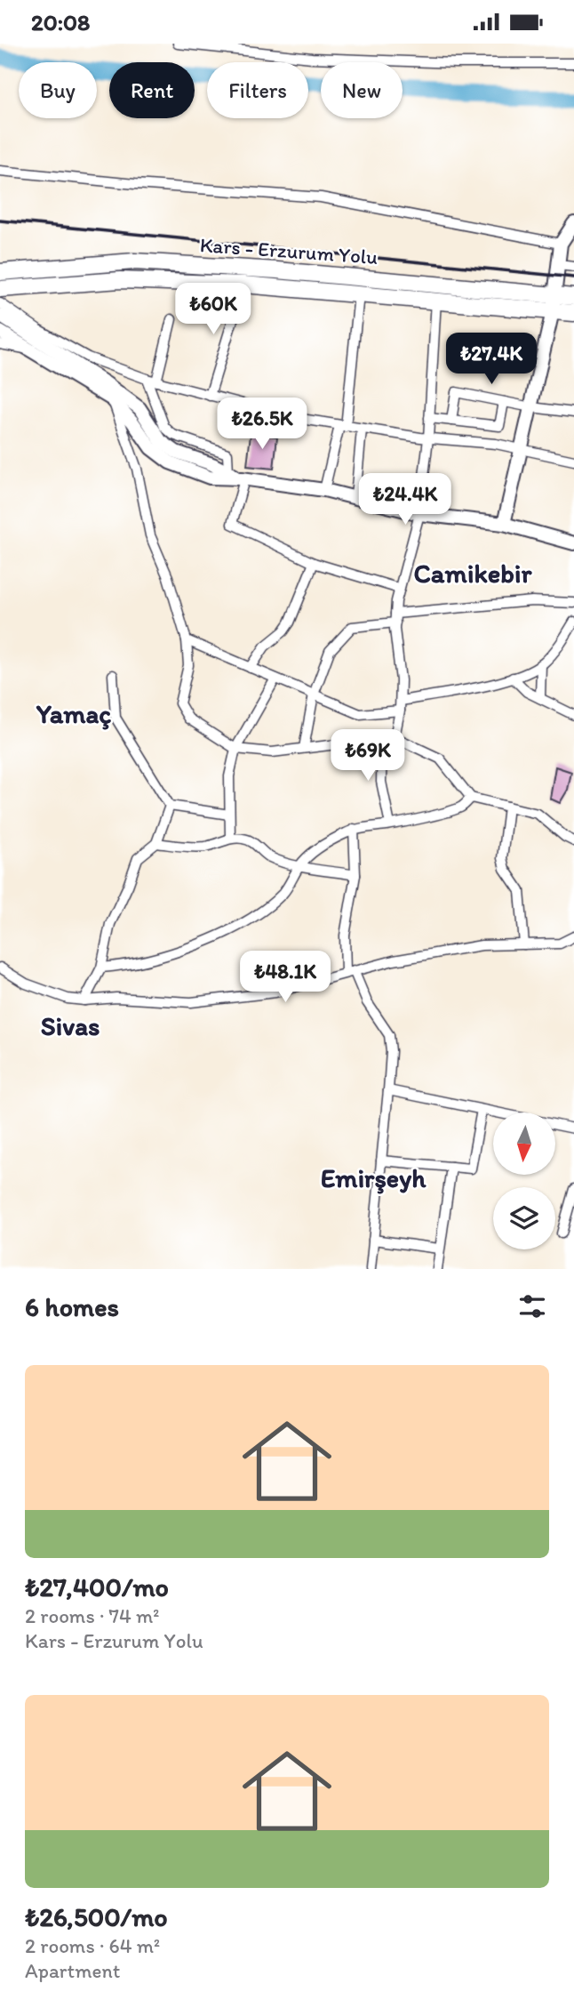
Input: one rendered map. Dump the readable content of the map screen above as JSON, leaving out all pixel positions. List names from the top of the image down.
{
  "streets": {
    "highway": ["Kars - Erzurum Yolu"]
  },
  "districts": [
    "Camikebir",
    "Yamaç",
    "Sivas",
    "Emirşeyh"
  ],
  "north": "bottom",
  "page": {
    "status": "20:08",
    "chip": [
      "Buy",
      "Rent",
      "Filters",
      "New"
    ],
    "price": [
      "₺60K",
      "₺27.4K",
      "₺26.5K",
      "₺24.4K",
      "₺69K",
      "₺48.1K"
    ],
    "heading": "6 homes",
    "list": [
      {
        "name": "₺27,400/mo",
        "note": "2 rooms · 74 m² · Kars - Erzurum Yolu"
      },
      {
        "name": "₺26,500/mo",
        "note": "2 rooms · 64 m² · Apartment"
      }
    ]
  }
}
